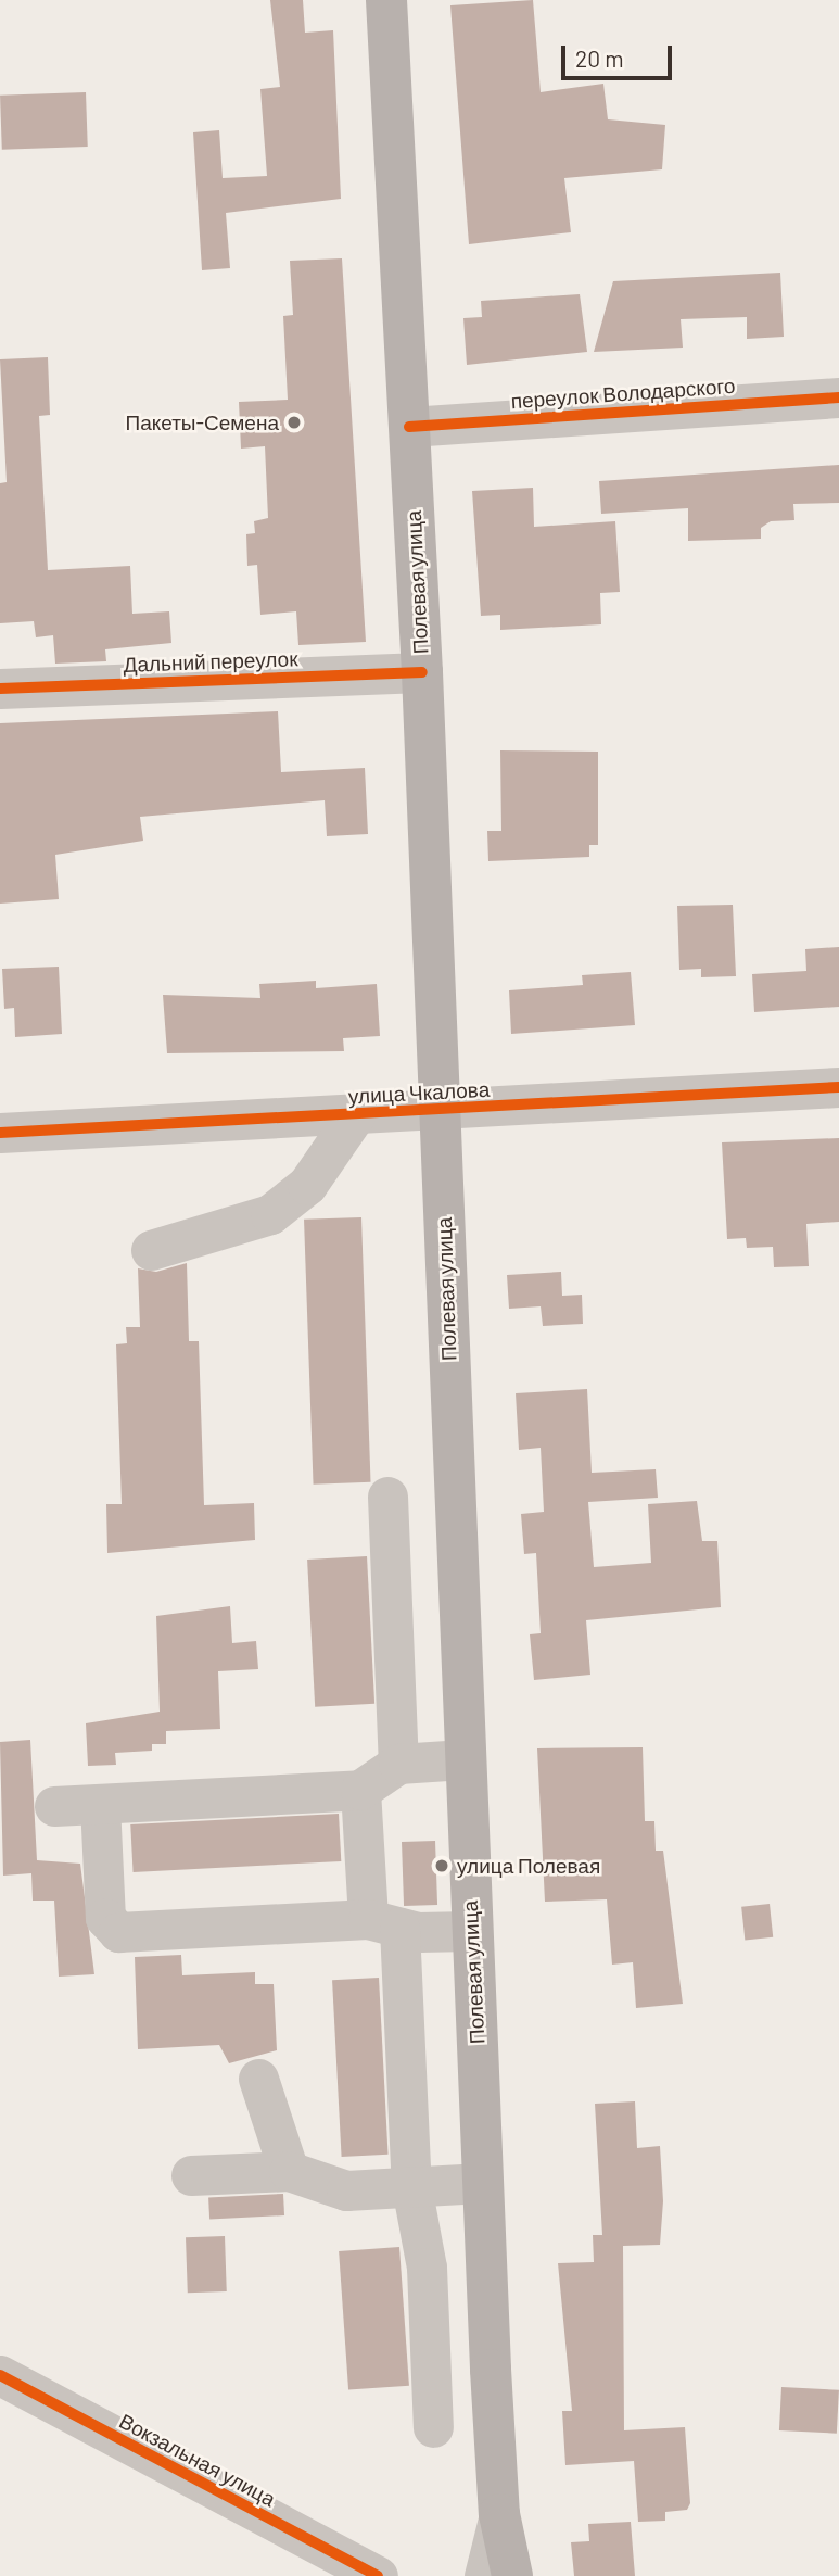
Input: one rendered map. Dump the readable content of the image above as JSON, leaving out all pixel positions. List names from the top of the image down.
{
  "streets": {
    "main road": ["Полевая улица"],
    "street": [
      "переулок Володарского",
      "Дальний переулок",
      "улица Чкалова",
      "Вокзальная улица"
    ]
  },
  "crossings": [
    ["переулок Володарского", "Полевая улица"],
    ["Полевая улица", "Дальний переулок"],
    ["Полевая улица", "улица Чкалова"]
  ],
  "places": ["Пакеты-Семена", "улица Полевая"],
  "scale_bar": "20 m"
}
